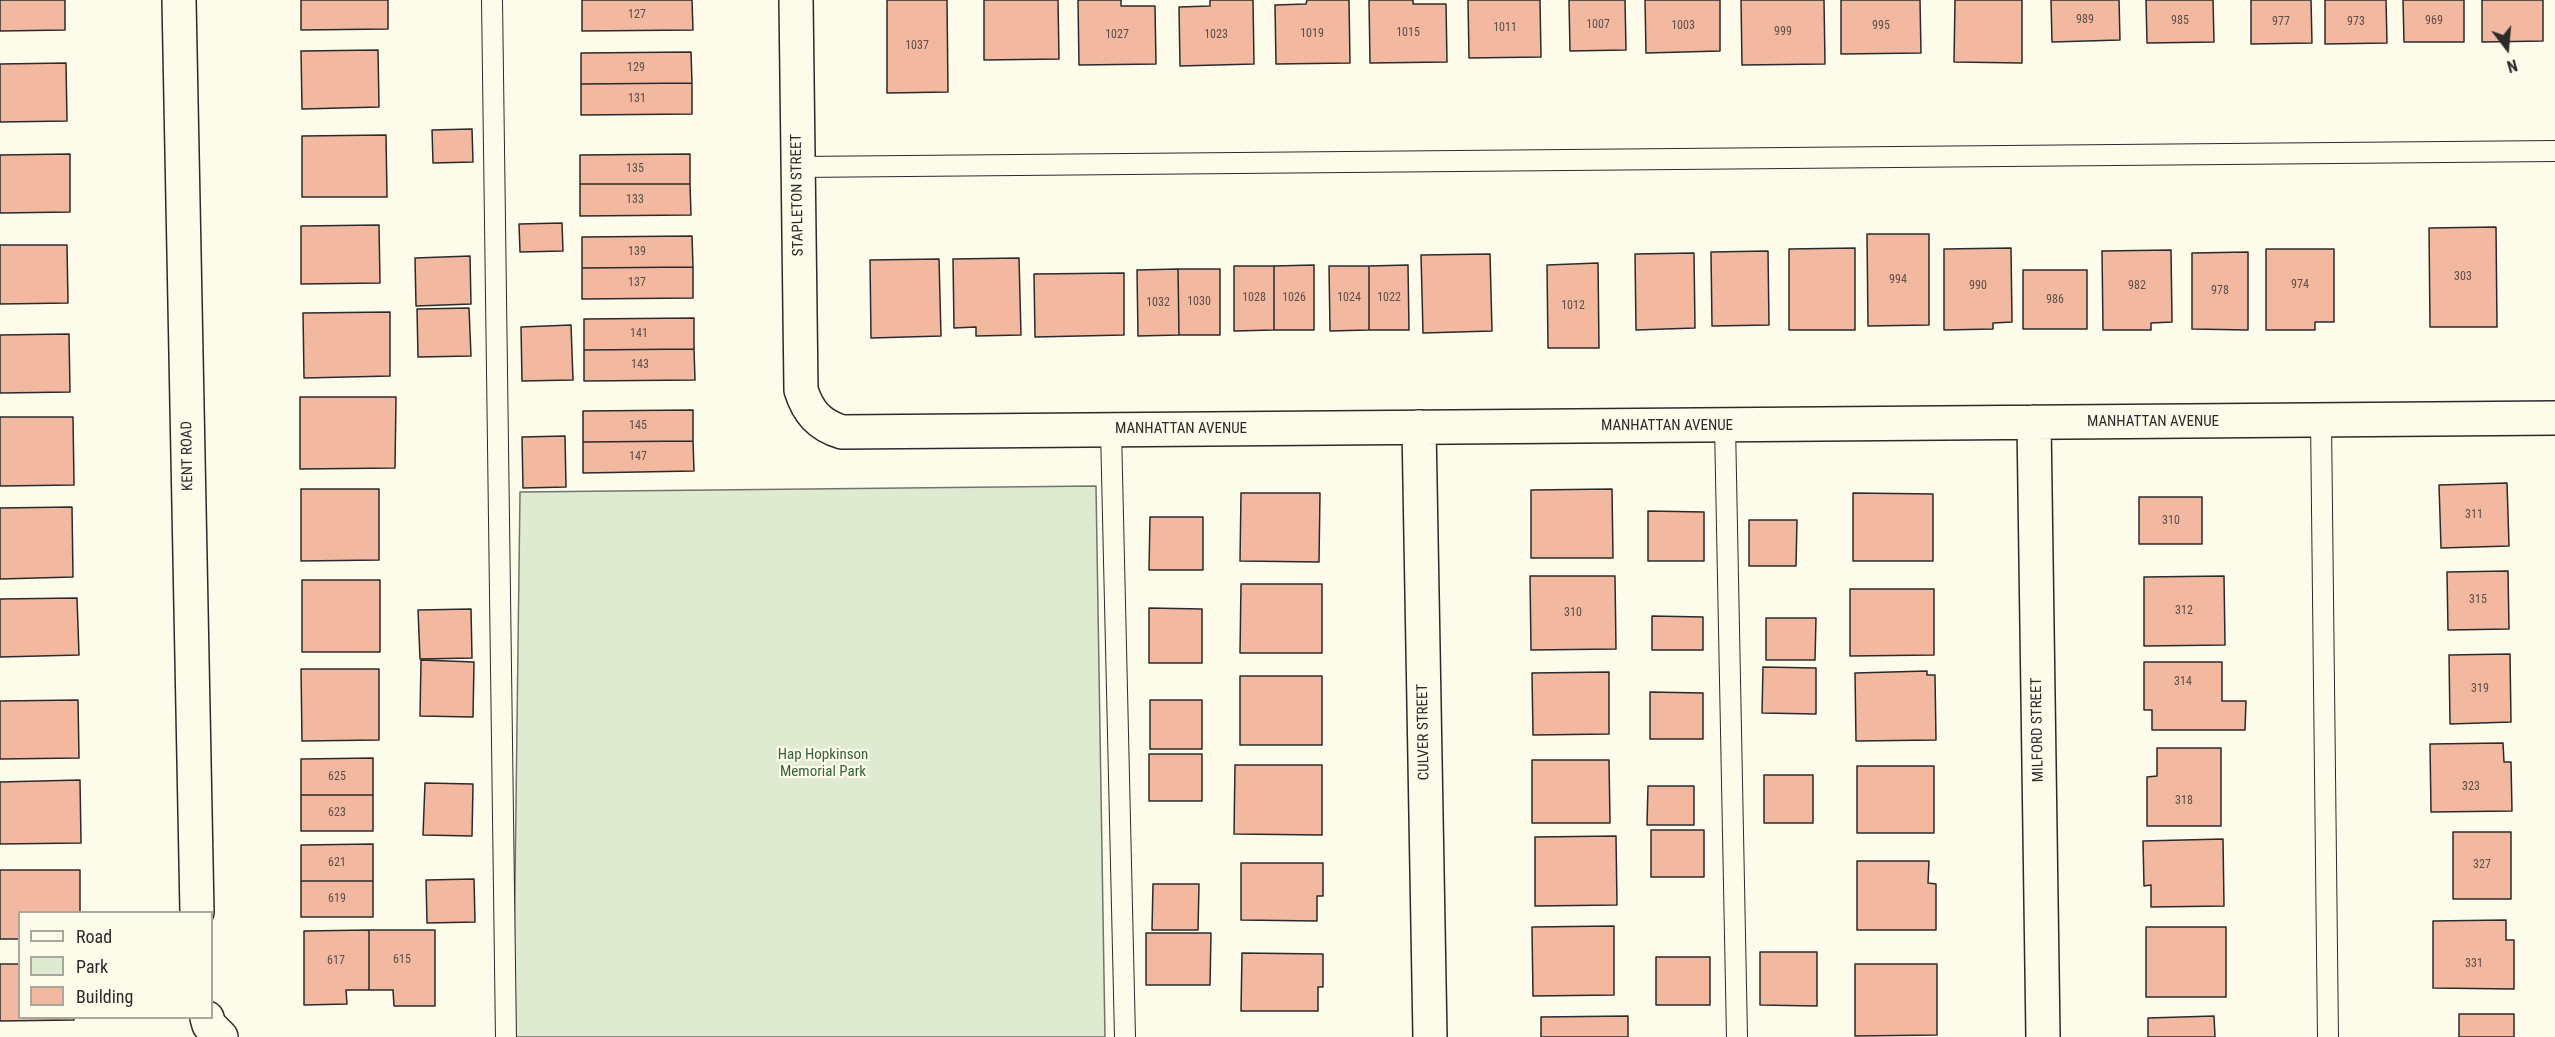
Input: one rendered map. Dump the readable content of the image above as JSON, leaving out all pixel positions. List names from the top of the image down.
{
  "streets": {
    "street": [
      "STAPLETON STREET",
      "MANHATTAN AVENUE",
      "KENT ROAD",
      "MILFORD STREET",
      "CULVER STREET"
    ]
  },
  "crossings": [
    ["STAPLETON STREET", "MANHATTAN AVENUE"],
    ["MANHATTAN AVENUE", "MILFORD STREET"],
    ["MANHATTAN AVENUE", "CULVER STREET"]
  ],
  "parks": ["Hap Hopkinson Memorial Park"],
  "house_numbers": [
    "127",
    "989",
    "985",
    "969",
    "977",
    "973",
    "1007",
    "1003",
    "995",
    "1011",
    "999",
    "1015",
    "1019",
    "1027",
    "1023",
    "1037",
    "129",
    "131",
    "135",
    "133",
    "139",
    "303",
    "994",
    "137",
    "974",
    "990",
    "982",
    "978",
    "1028",
    "1026",
    "1024",
    "1022",
    "986",
    "1030",
    "1032",
    "1012",
    "141",
    "143",
    "145",
    "147",
    "311",
    "310",
    "315",
    "312",
    "310",
    "314",
    "319",
    "625",
    "323",
    "318",
    "623",
    "621",
    "327",
    "619",
    "615",
    "617",
    "331"
  ],
  "legend": ["Road", "Park", "Building"],
  "north": "bottom"
}
